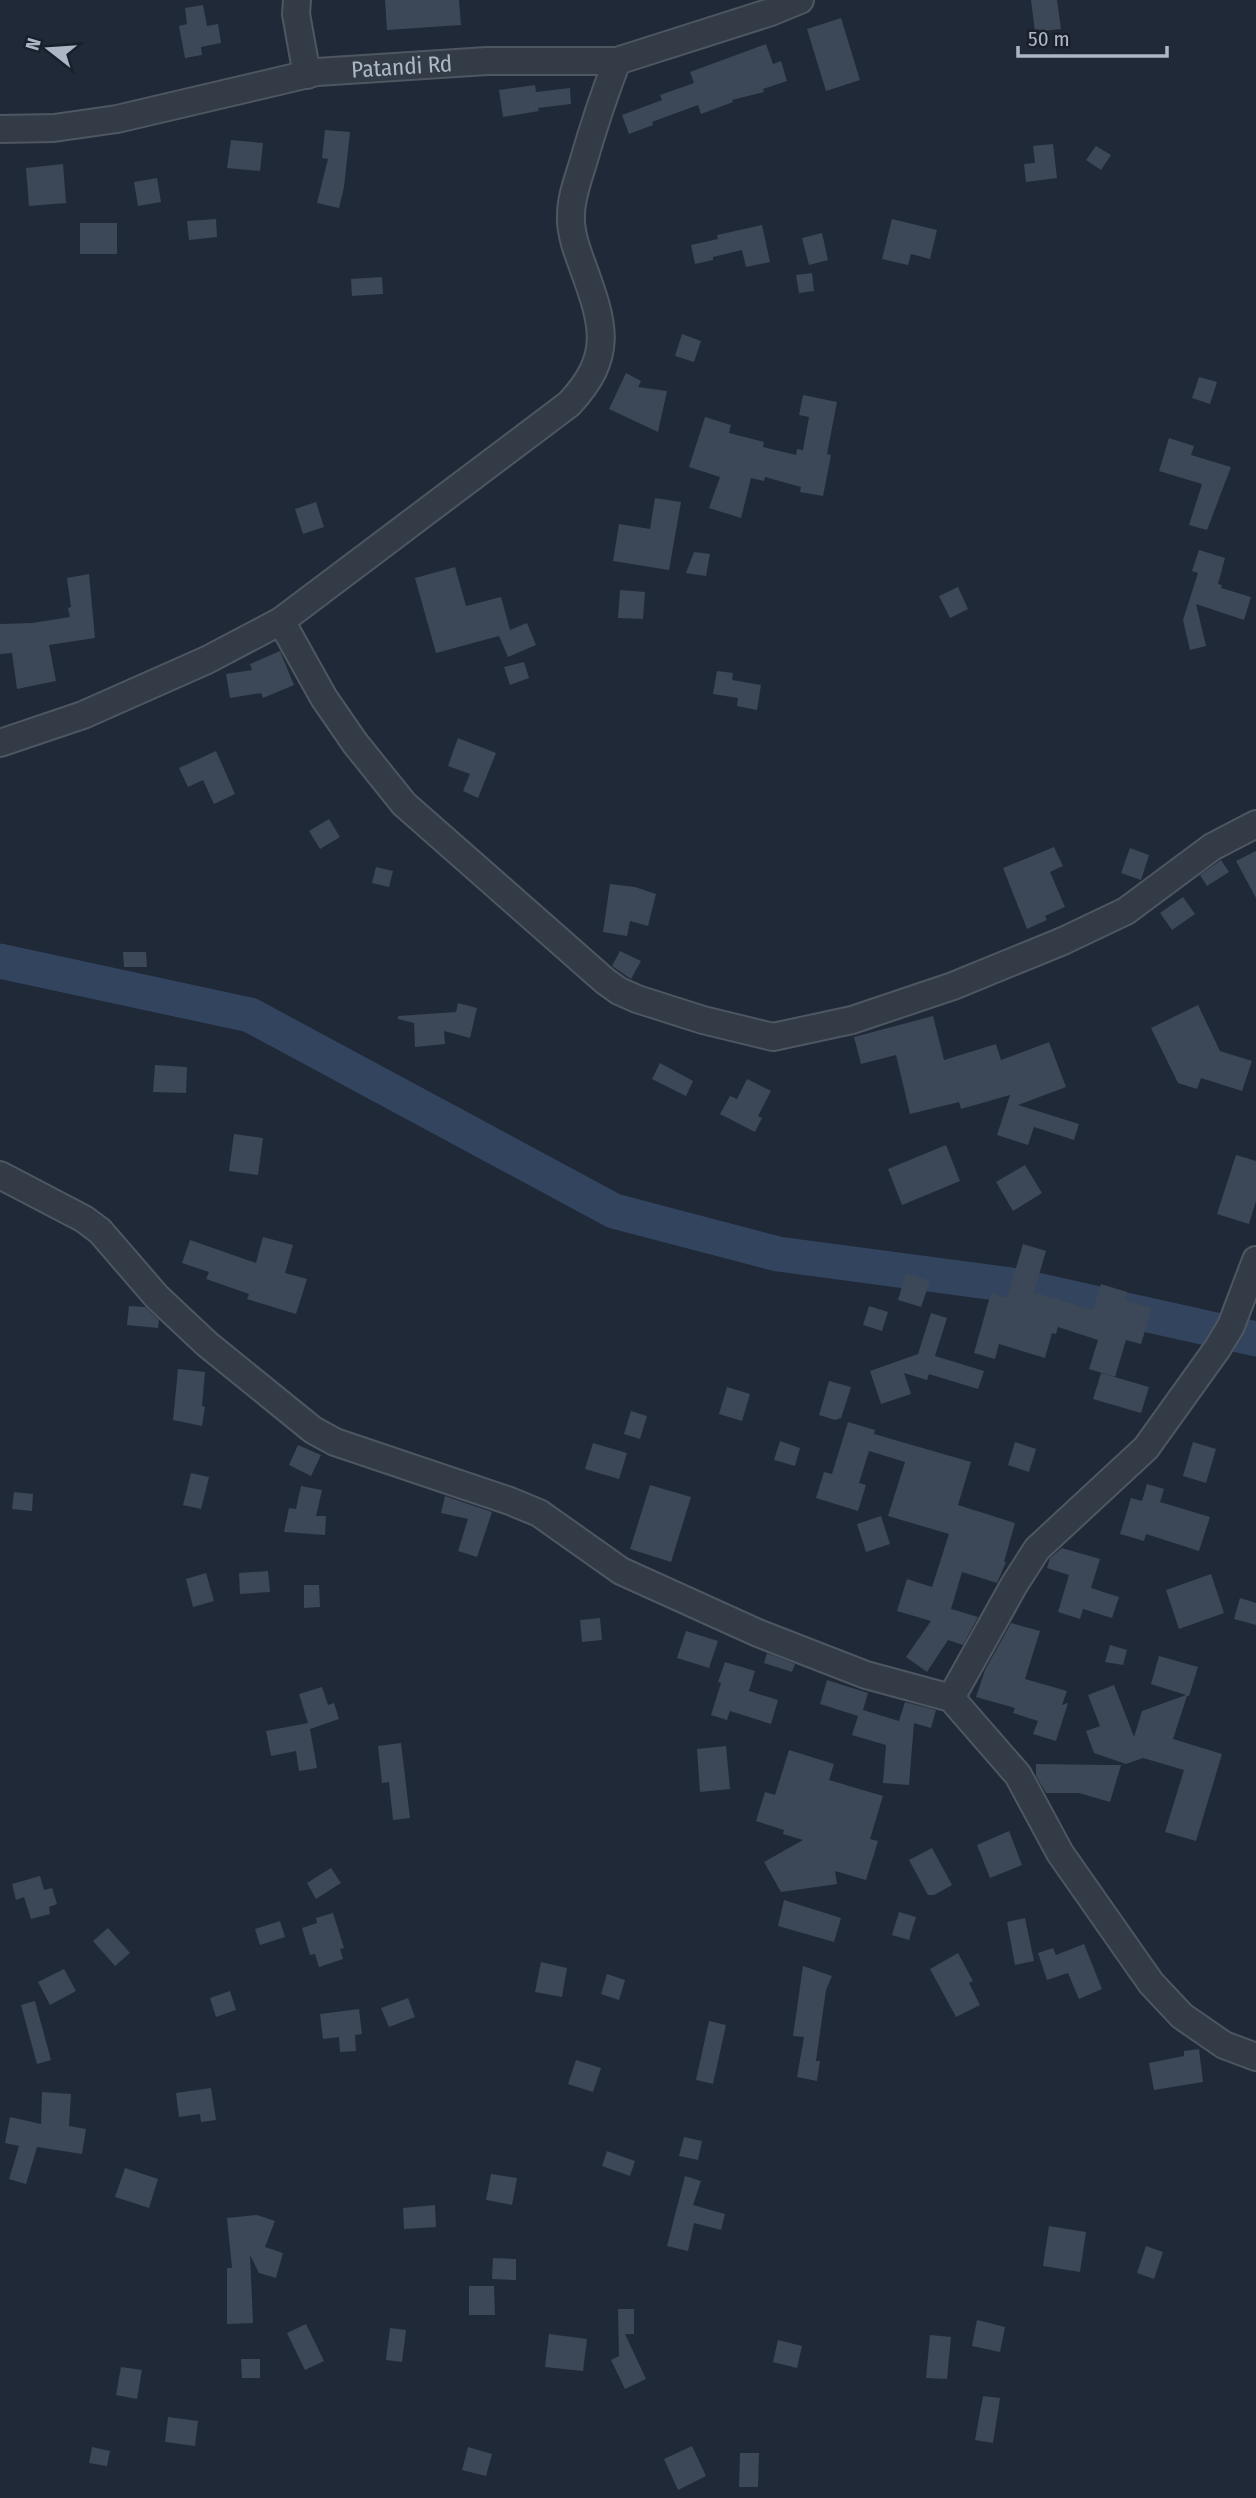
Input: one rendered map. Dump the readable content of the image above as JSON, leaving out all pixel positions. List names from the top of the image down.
{
  "streets": {
    "street": ["Patandi Rd"]
  },
  "scale_bar": "50 m",
  "north": "left"
}
